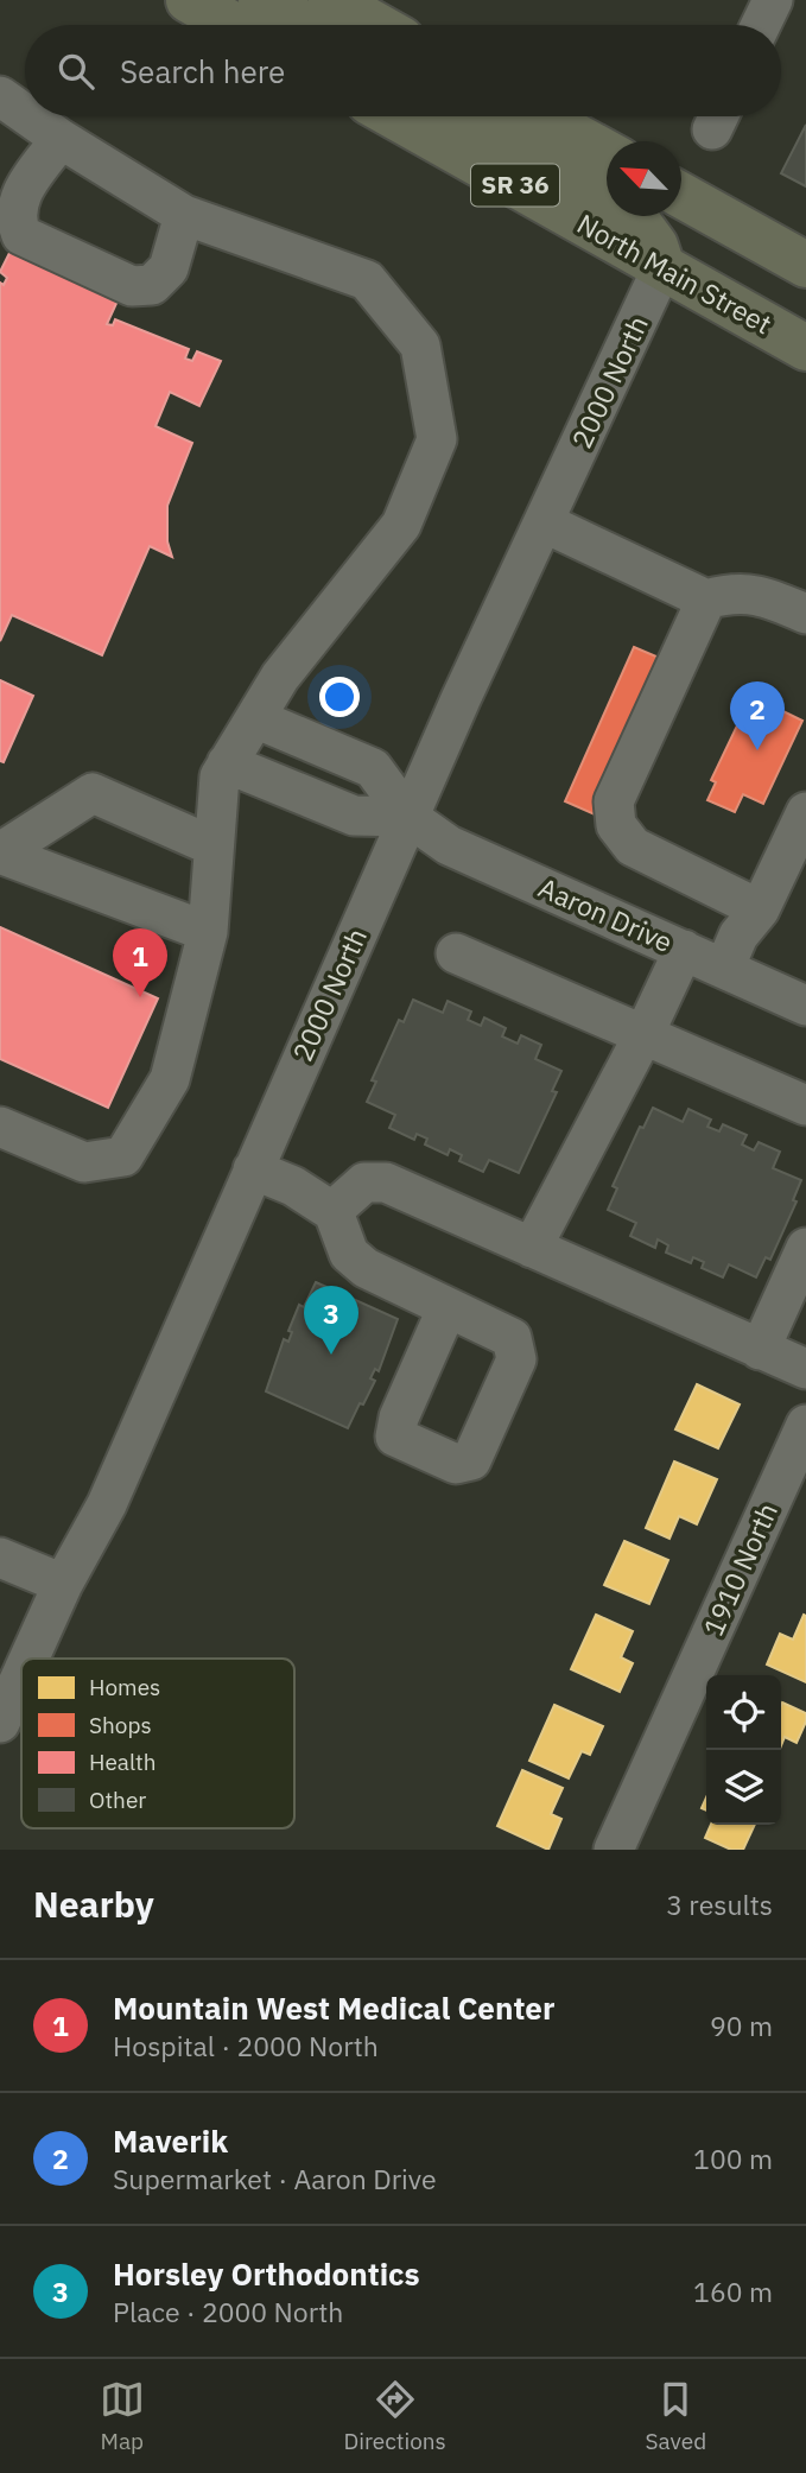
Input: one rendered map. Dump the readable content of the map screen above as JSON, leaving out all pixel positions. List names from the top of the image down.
{
  "streets": {
    "highway": ["SR 36", "North Main Street"],
    "street": ["2000 North", "Aaron Drive", "1910 North"]
  },
  "crossings": [
    ["North Main Street", "2000 North"],
    ["2000 North", "Aaron Drive"]
  ],
  "legend": [
    "Homes",
    "Shops",
    "Health",
    "Other"
  ],
  "north": "top left",
  "page": {
    "search": "Search here",
    "pins": ["2", "1", "3"],
    "heading": ["Nearby", "3 results"],
    "list": [
      {
        "mark": "1",
        "name": "Mountain West Medical Center",
        "note": "Hospital · 2000 North",
        "value": "90 m"
      },
      {
        "mark": "2",
        "name": "Maverik",
        "note": "Supermarket · Aaron Drive",
        "value": "100 m"
      },
      {
        "mark": "3",
        "name": "Horsley Orthodontics",
        "note": "Place · 2000 North",
        "value": "160 m"
      }
    ],
    "nav": ["Map", "Directions", "Saved"]
  }
}
